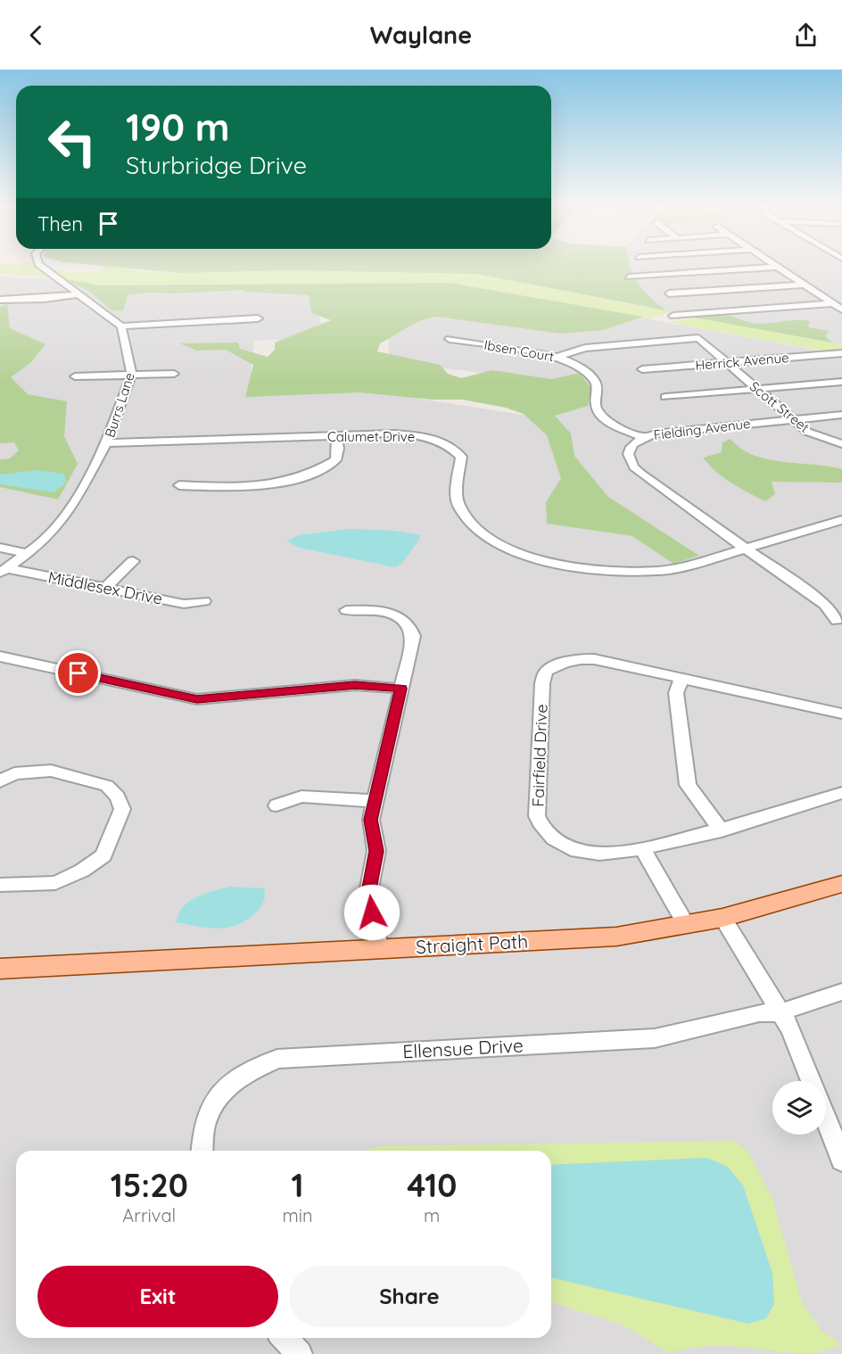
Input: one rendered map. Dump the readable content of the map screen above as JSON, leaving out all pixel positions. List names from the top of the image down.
{
  "streets": {
    "main road": ["Straight Path"],
    "street": [
      "Ibsen Court",
      "Herrick Avenue",
      "Burrs Lane",
      "Scott Street",
      "Fielding Avenue",
      "Calumet Drive",
      "Middlesex Drive",
      "Fairfield Drive",
      "Ellensue Drive"
    ]
  },
  "crossings": [
    ["Ibsen Court", "Scott Street"],
    ["Ibsen Court", "Fielding Avenue"],
    ["Herrick Avenue", "Scott Street"],
    ["Burrs Lane", "Calumet Drive"],
    ["Burrs Lane", "Middlesex Drive"],
    ["Scott Street", "Fielding Avenue"],
    ["Fielding Avenue", "Calumet Drive"]
  ],
  "page": {
    "header": "Waylane",
    "turn": ["190 m", "Sturbridge Drive"],
    "then": "Then",
    "eta": [
      "15:20",
      "Arrival",
      "1",
      "min",
      "410",
      "m"
    ],
    "buttons": ["Exit", "Share"]
  }
}
